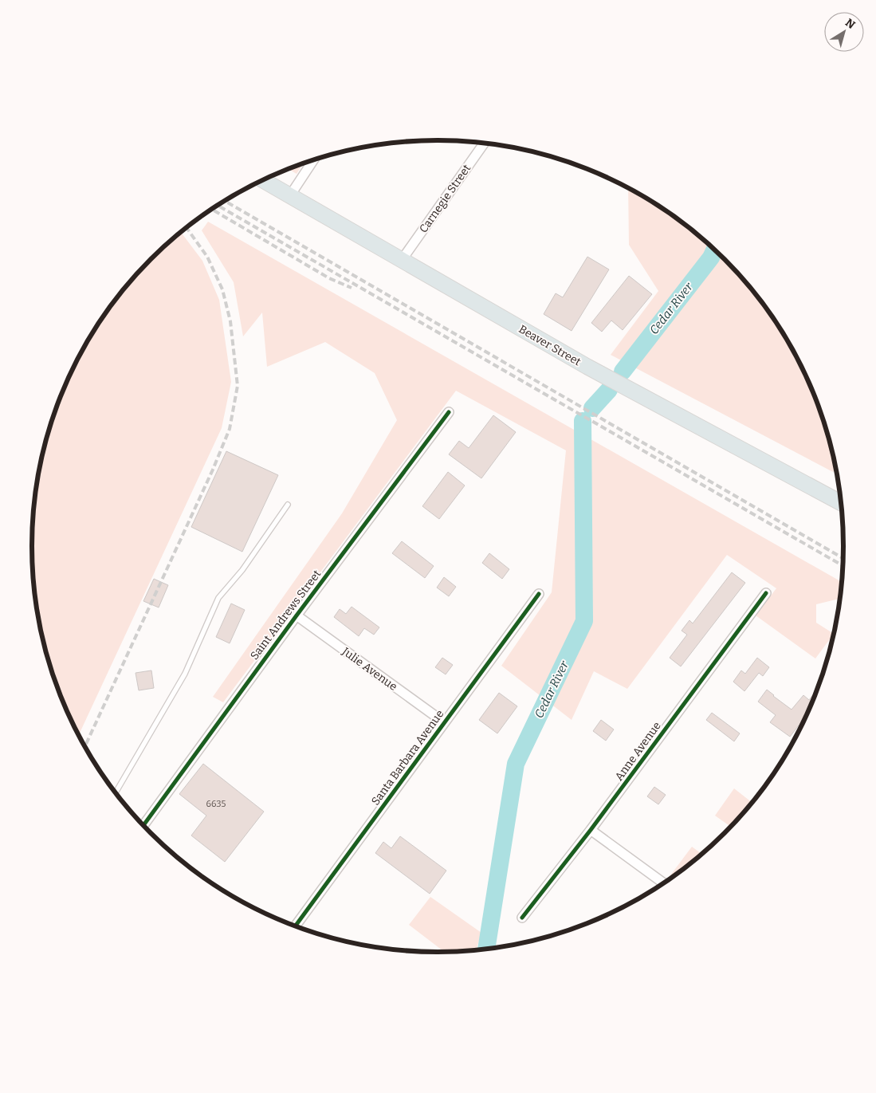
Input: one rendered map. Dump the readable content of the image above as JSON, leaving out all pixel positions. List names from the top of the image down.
{
  "streets": {
    "main road": ["Beaver Street"],
    "street": [
      "Carnegie Street",
      "Saint Andrews Street",
      "Julie Avenue",
      "Anne Avenue",
      "Santa Barbara Avenue"
    ]
  },
  "crossings": [
    ["Carnegie Street", "Beaver Street"],
    ["Saint Andrews Street", "Julie Avenue"],
    ["Julie Avenue", "Santa Barbara Avenue"]
  ],
  "water": ["Cedar River"],
  "house_numbers": ["6635"],
  "north": "top right"
}
